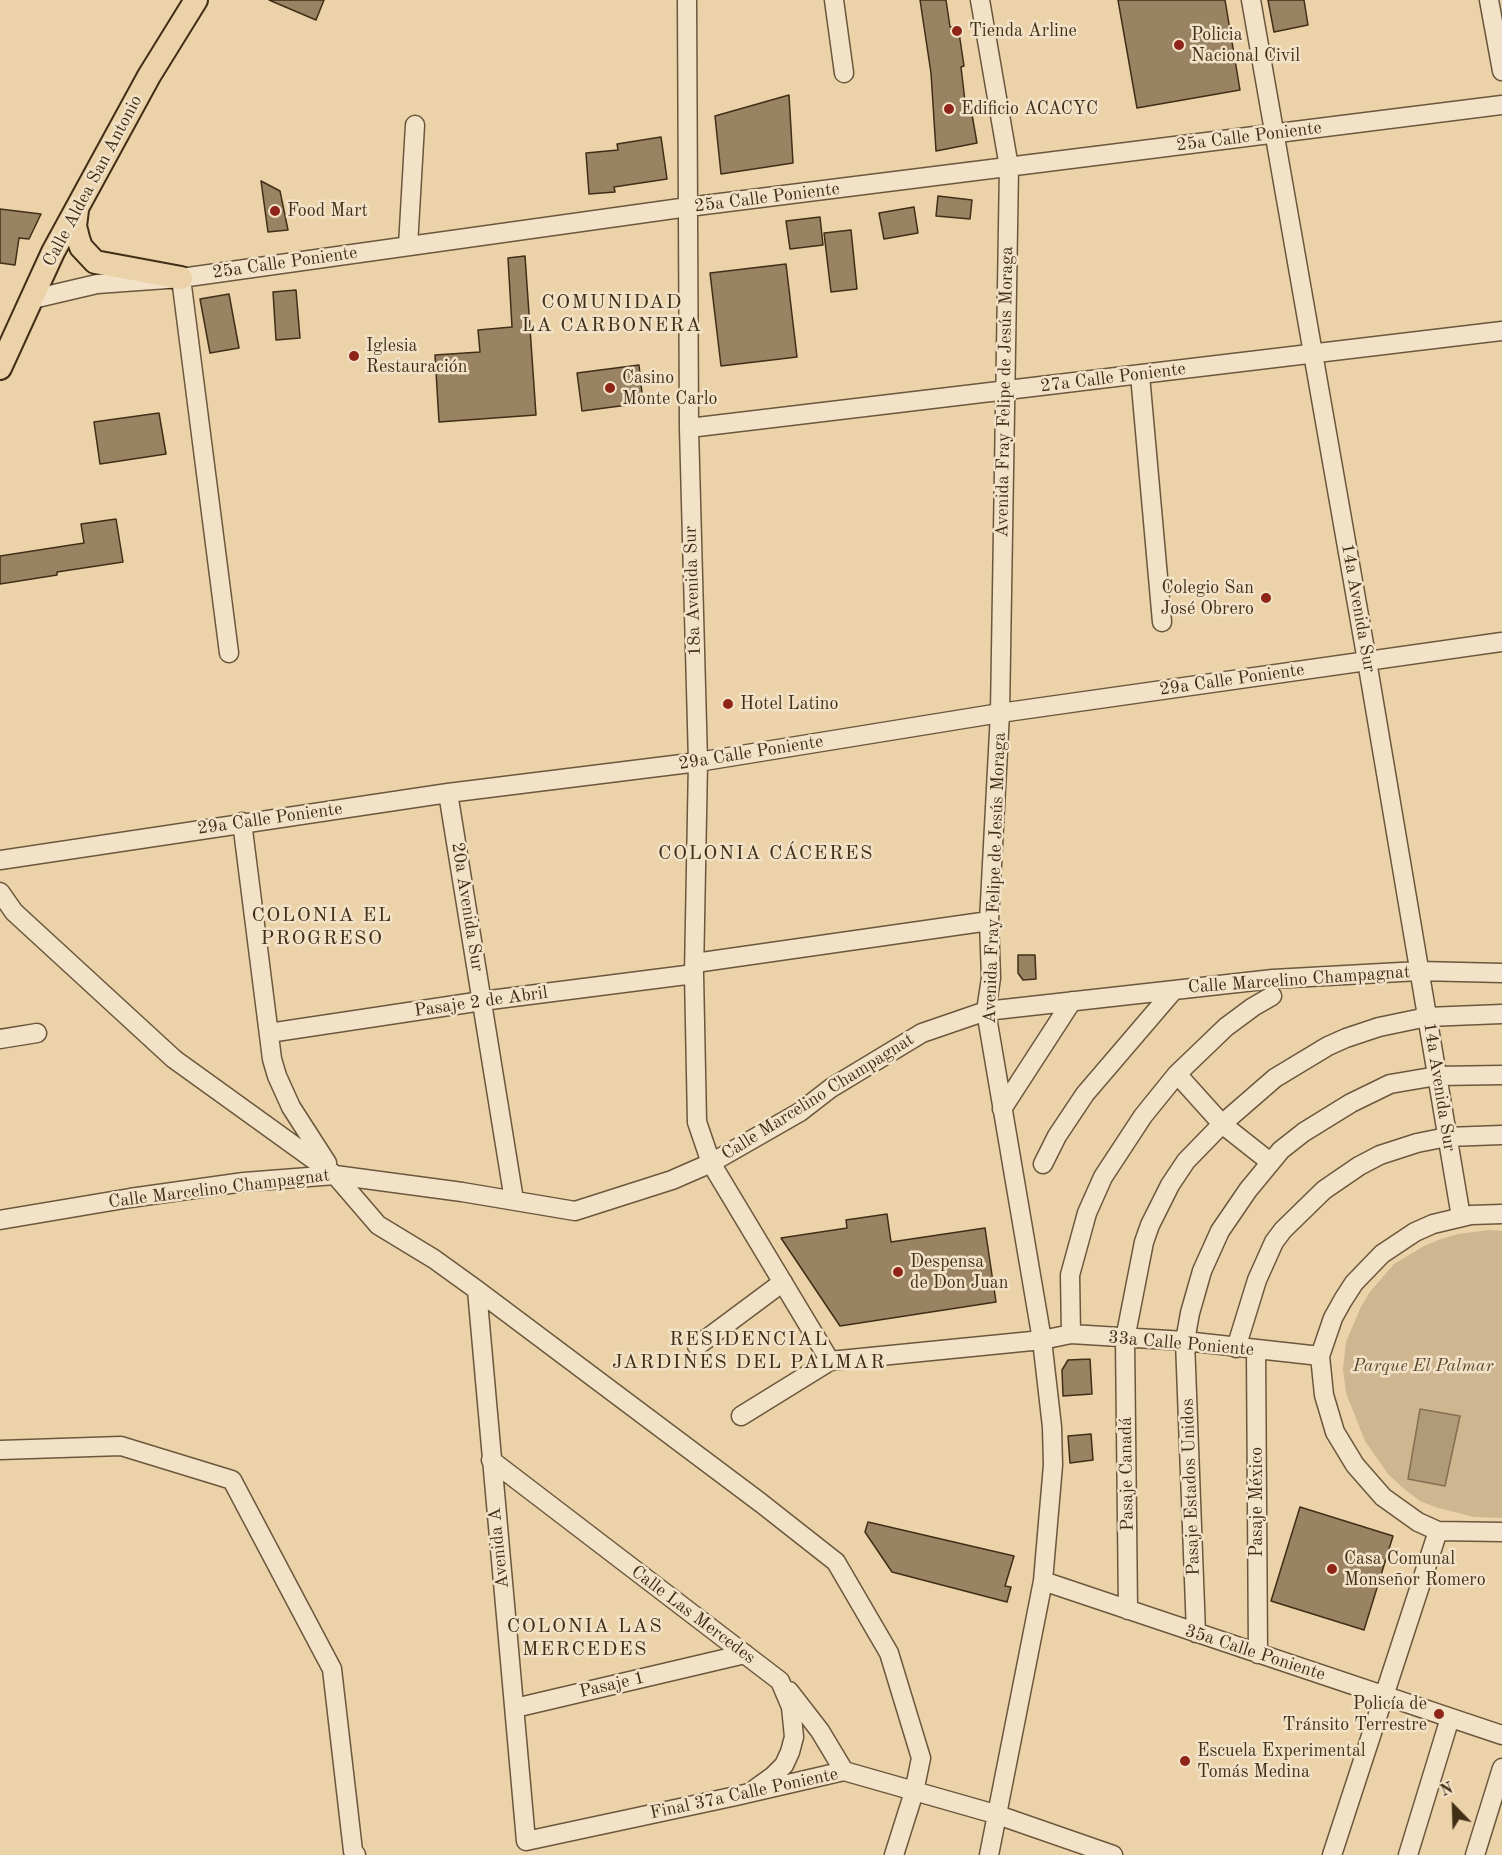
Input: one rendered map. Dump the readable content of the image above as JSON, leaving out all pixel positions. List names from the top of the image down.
{
  "streets": {
    "main road": ["Calle Aldea San Antonio"],
    "street": [
      "25a Calle Poniente",
      "27a Calle Poniente",
      "Avenida Fray Felipe de Jesús Moraga",
      "18a Avenida Sur",
      "14a Avenida Sur",
      "29a Calle Poniente",
      "20a Avenida Sur",
      "Calle Marcelino Champagnat",
      "Pasaje 2 de Abril",
      "33a Calle Poniente",
      "Pasaje Canadá",
      "Pasaje Estados Unidos",
      "Pasaje México",
      "Avenida A",
      "Calle Las Mercedes",
      "35a Calle Poniente",
      "Pasaje 1",
      "Final 37a Calle Poniente"
    ]
  },
  "crossings": [
    ["25a Calle Poniente", "Calle Aldea San Antonio"],
    ["25a Calle Poniente", "Avenida Fray Felipe de Jesús Moraga"],
    ["25a Calle Poniente", "18a Avenida Sur"],
    ["25a Calle Poniente", "14a Avenida Sur"],
    ["27a Calle Poniente", "Avenida Fray Felipe de Jesús Moraga"],
    ["27a Calle Poniente", "18a Avenida Sur"],
    ["27a Calle Poniente", "14a Avenida Sur"],
    ["Avenida Fray Felipe de Jesús Moraga", "29a Calle Poniente"],
    ["Avenida Fray Felipe de Jesús Moraga", "Calle Marcelino Champagnat"],
    ["Avenida Fray Felipe de Jesús Moraga", "Pasaje 2 de Abril"],
    ["Avenida Fray Felipe de Jesús Moraga", "33a Calle Poniente"],
    ["Avenida Fray Felipe de Jesús Moraga", "35a Calle Poniente"],
    ["Avenida Fray Felipe de Jesús Moraga", "Final 37a Calle Poniente"],
    ["18a Avenida Sur", "29a Calle Poniente"],
    ["18a Avenida Sur", "Calle Marcelino Champagnat"],
    ["18a Avenida Sur", "Pasaje 2 de Abril"],
    ["18a Avenida Sur", "33a Calle Poniente"],
    ["14a Avenida Sur", "29a Calle Poniente"],
    ["14a Avenida Sur", "Calle Marcelino Champagnat"],
    ["14a Avenida Sur", "Pasaje Canadá"],
    ["14a Avenida Sur", "Pasaje Estados Unidos"],
    ["29a Calle Poniente", "20a Avenida Sur"],
    ["20a Avenida Sur", "Calle Marcelino Champagnat"],
    ["20a Avenida Sur", "Pasaje 2 de Abril"],
    ["33a Calle Poniente", "Pasaje Canadá"],
    ["33a Calle Poniente", "Pasaje Estados Unidos"],
    ["33a Calle Poniente", "Pasaje México"],
    ["Pasaje Canadá", "35a Calle Poniente"],
    ["Pasaje Estados Unidos", "35a Calle Poniente"],
    ["Pasaje México", "35a Calle Poniente"],
    ["Avenida A", "Calle Las Mercedes"],
    ["Avenida A", "Pasaje 1"],
    ["Avenida A", "Final 37a Calle Poniente"],
    ["Calle Las Mercedes", "Pasaje 1"],
    ["Calle Las Mercedes", "Final 37a Calle Poniente"]
  ],
  "districts": [
    "COMUNIDAD LA CARBONERA",
    "COLONIA CÁCERES",
    "COLONIA EL PROGRESO",
    "RESIDENCIAL JARDINES DEL PALMAR",
    "COLONIA LAS MERCEDES"
  ],
  "parks": ["Parque El Palmar"],
  "places": [
    "Tienda Arline",
    "Policia Nacional Civil",
    "Edificio ACACYC",
    "Food Mart",
    "Iglesia Restauración",
    "Casino Monte Carlo",
    "Colegio San José Obrero",
    "Hotel Latino",
    "Despensa de Don Juan",
    "Casa Comunal Monseñor Romero",
    "Policía de Tránsito Terrestre",
    "Escuela Experimental Tomás Medina"
  ],
  "north": "top left"
}
